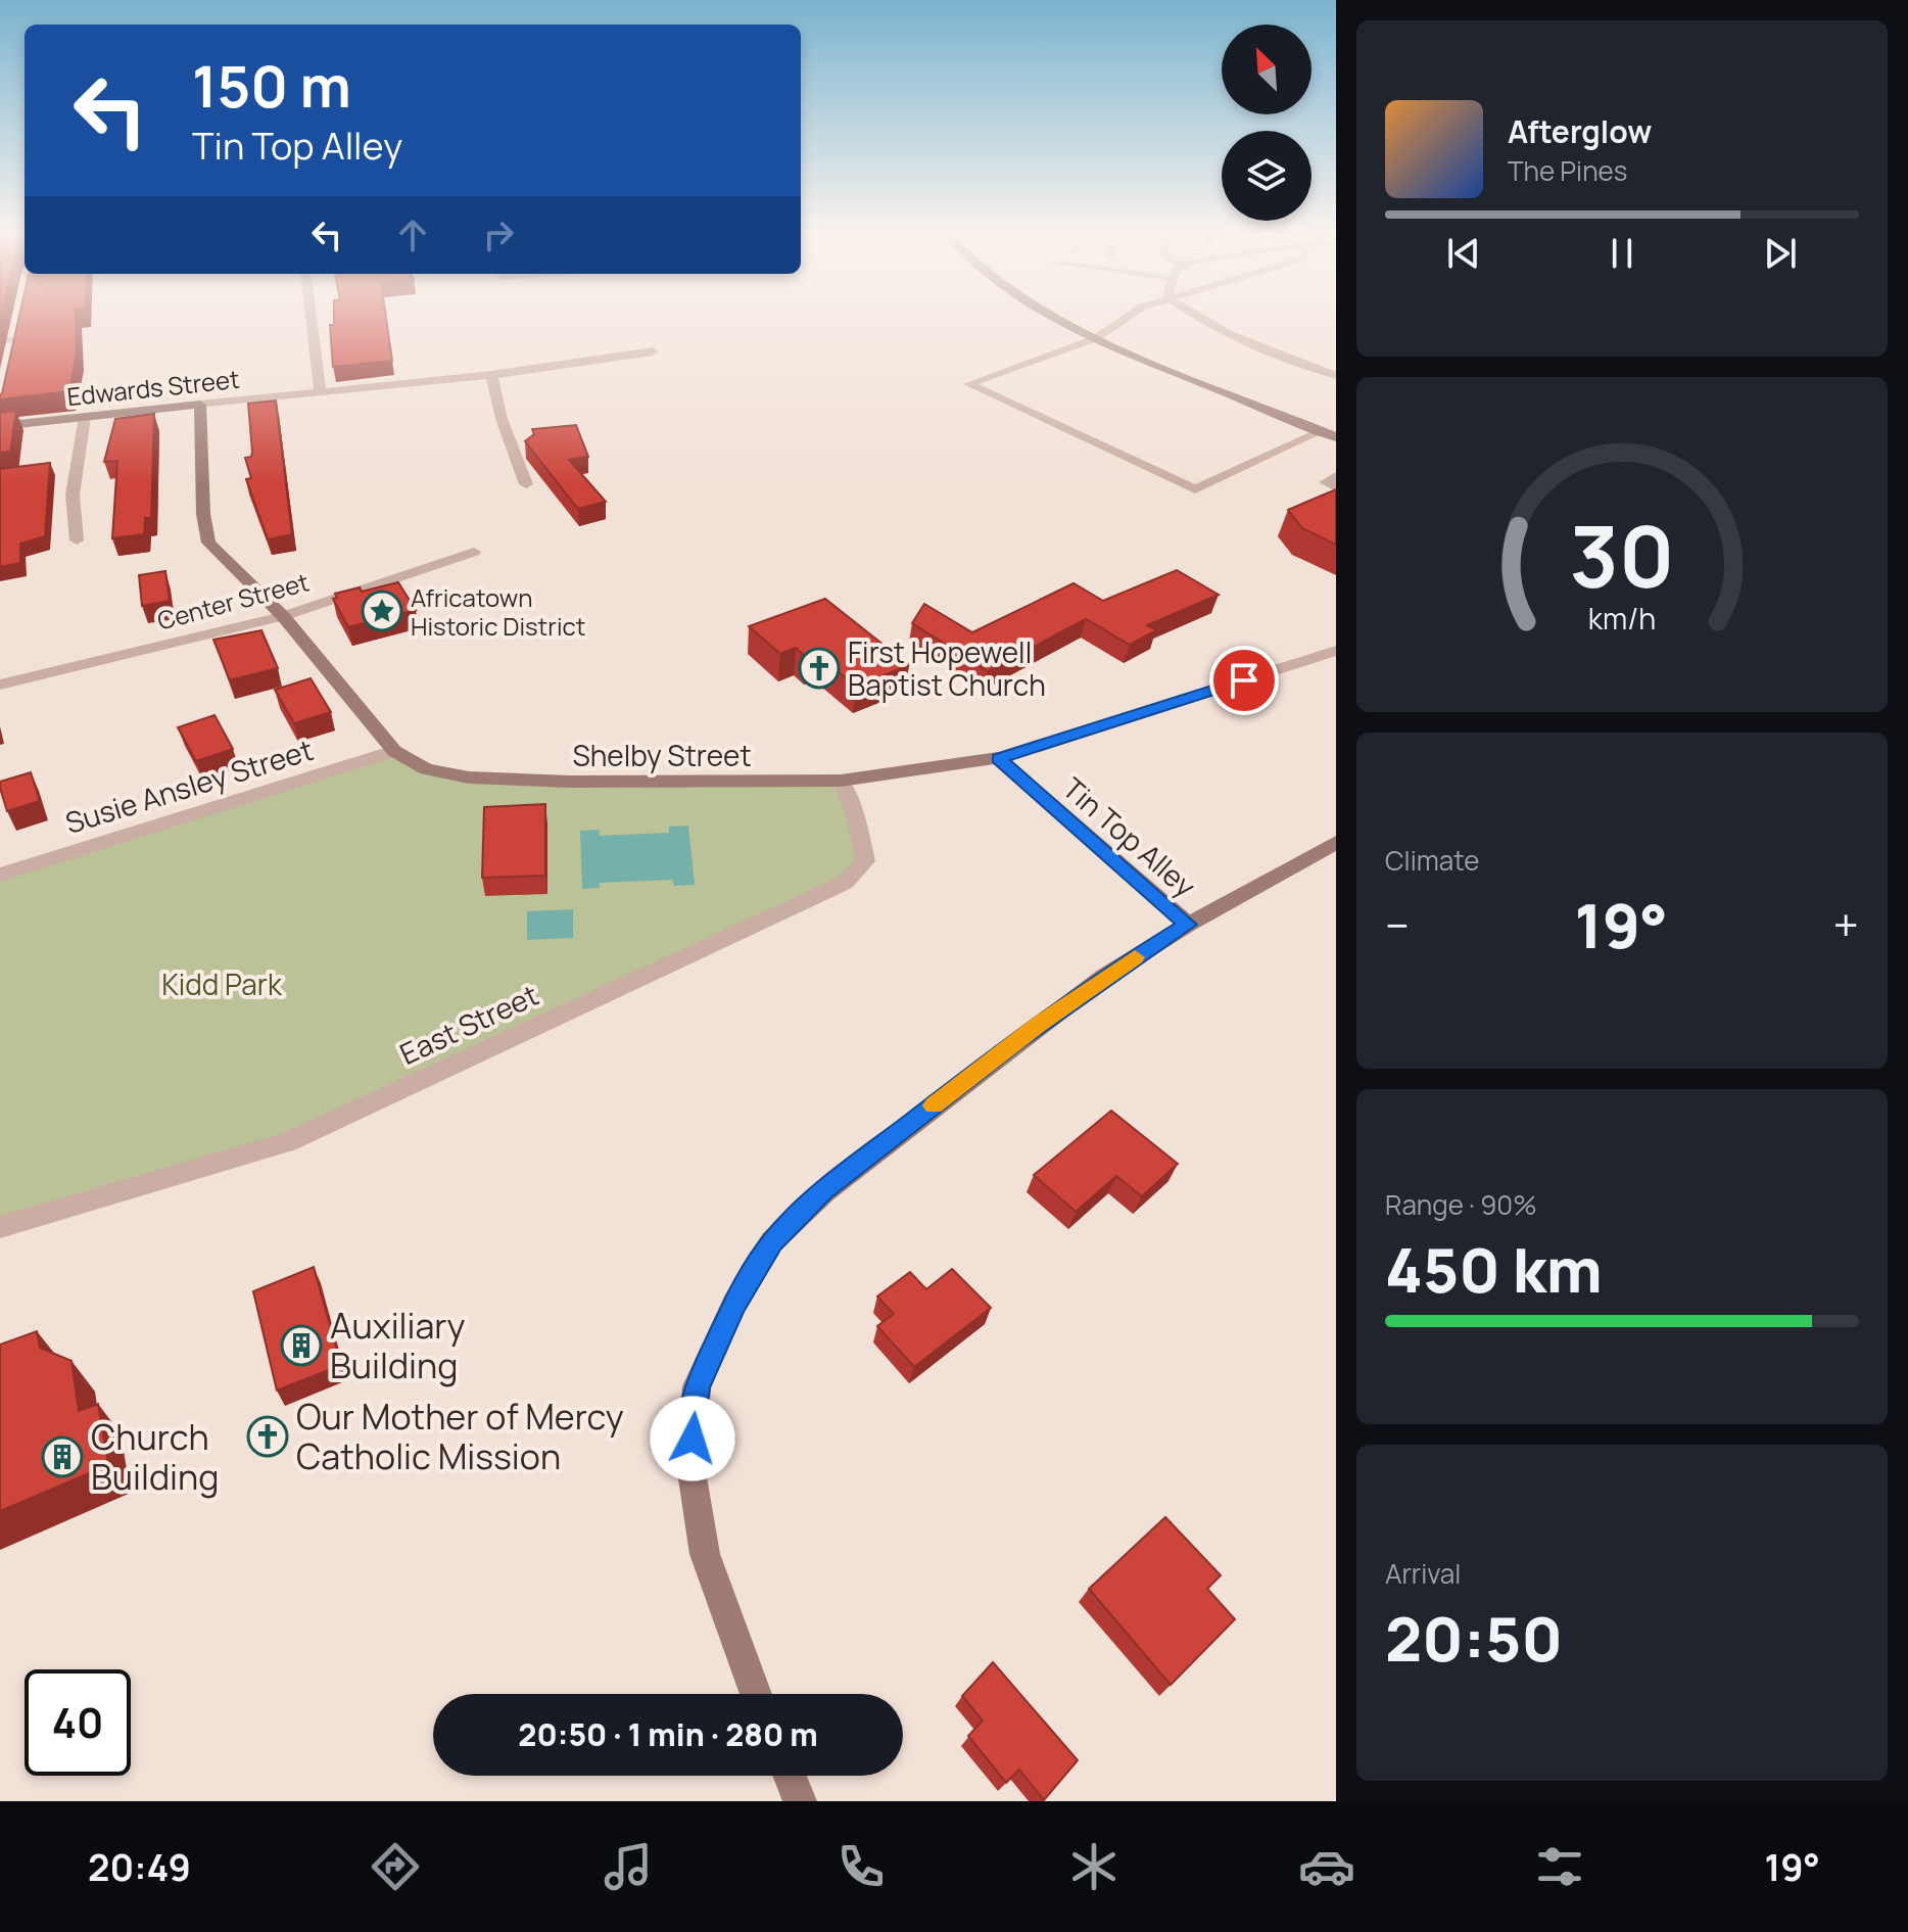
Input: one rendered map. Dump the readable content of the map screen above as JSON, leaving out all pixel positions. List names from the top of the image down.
{
  "streets": {
    "street": [
      "Edwards Street",
      "Center Street",
      "Shelby Street",
      "Susie Ansley Street",
      "Tin Top Alley",
      "East Street"
    ]
  },
  "crossings": [
    ["Edwards Street", "Shelby Street"],
    ["Center Street", "Shelby Street"],
    ["Shelby Street", "Susie Ansley Street"],
    ["Shelby Street", "Tin Top Alley"],
    ["Shelby Street", "East Street"]
  ],
  "parks": ["Kidd Park"],
  "places": {
    "place": ["Africatown Historic District"],
    "church": ["First Hopewell Baptist Church", "Our Mother of Mercy Catholic Mission"],
    "building": ["Auxiliary Building", "Church Building"]
  },
  "north": "top left",
  "page": {
    "turn": ["150 m", "Tin Top Alley"],
    "song": ["Afterglow", "The Pines"],
    "tile": [
      "Climate",
      ["Range · 90%", "450 km"],
      ["Arrival", "20:50"]
    ],
    "heat": ["−", "19°", "+"],
    "limit": "40",
    "trip": "20:50 · 1 min · 280 m",
    "tabs": ["20:49", "19°"],
    "gauge": ["30", "km/h"]
  }
}
